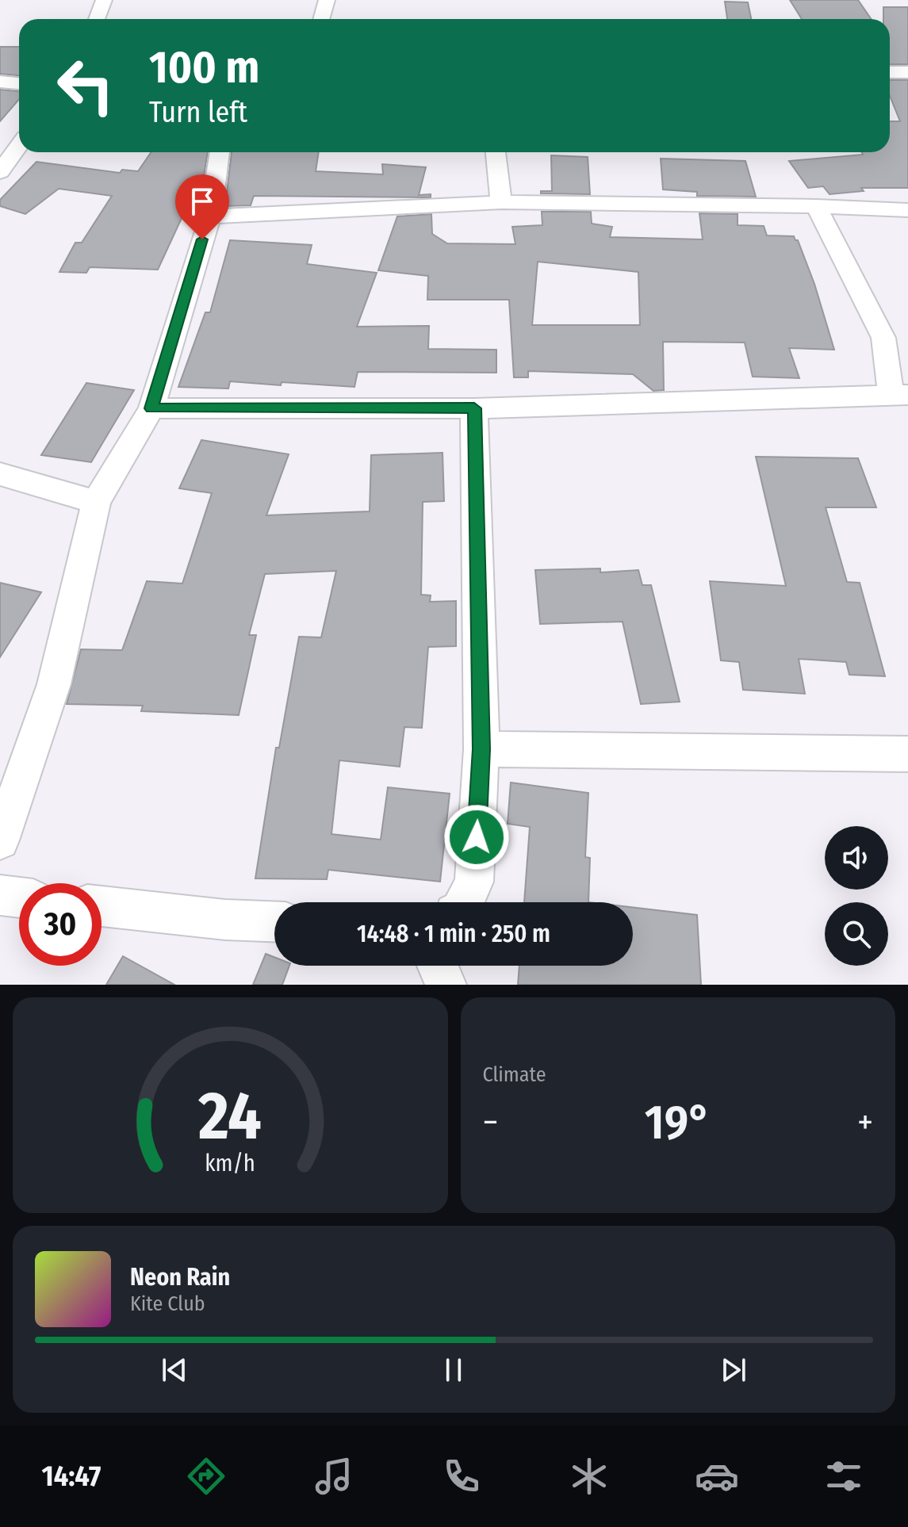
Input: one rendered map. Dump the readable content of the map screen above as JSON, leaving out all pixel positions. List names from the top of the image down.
{
  "page": {
    "turn": ["100 m", "Turn left"],
    "limit": "30",
    "trip": "14:48 · 1 min · 250 m",
    "tile": "Climate",
    "heat": ["−", "19°", "+"],
    "song": ["Neon Rain", "Kite Club"],
    "tabs": "14:47",
    "gauge": ["24", "km/h"]
  }
}
